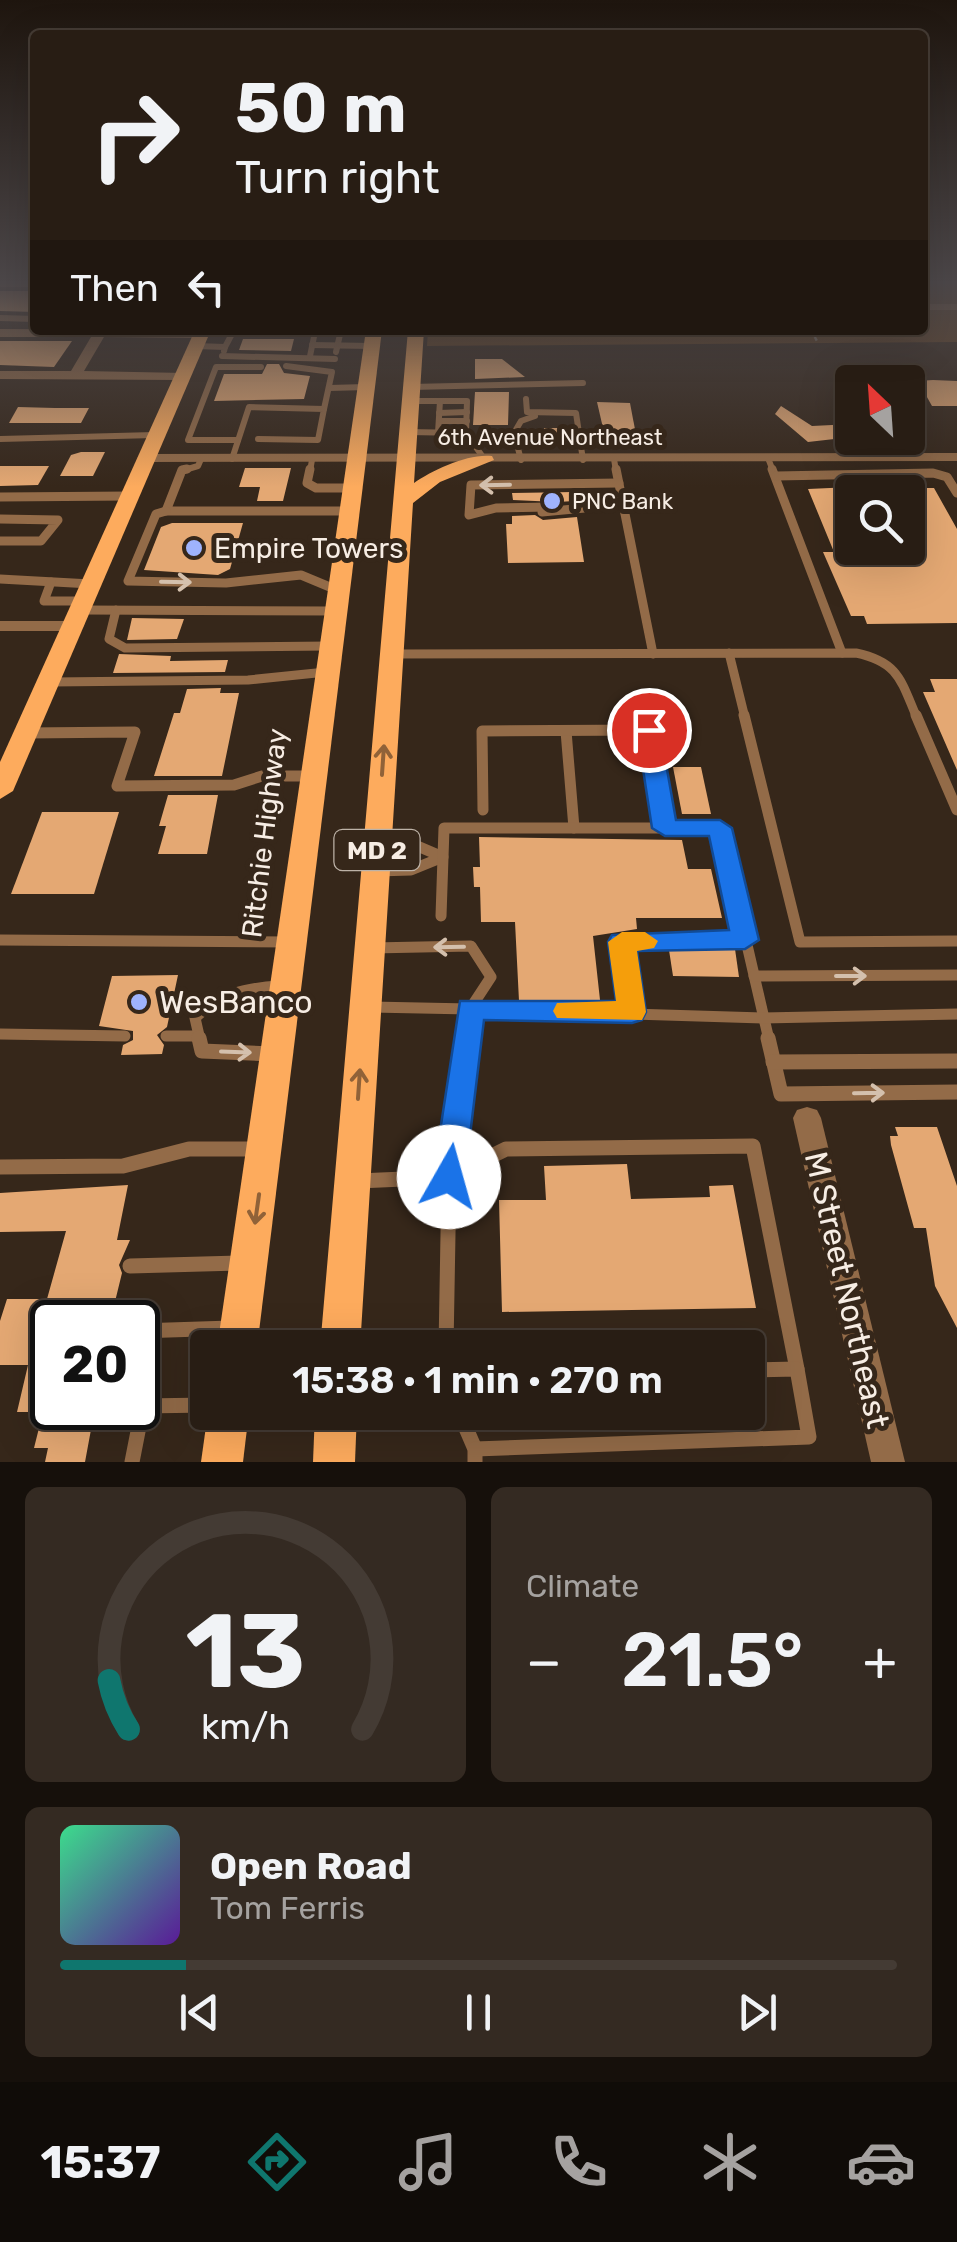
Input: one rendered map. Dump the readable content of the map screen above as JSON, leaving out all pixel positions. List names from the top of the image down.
{
  "streets": {
    "main road": ["Ritchie Highway", "MD 2"],
    "street": ["6th Avenue Northeast", "M Street Northeast"]
  },
  "crossings": [
    ["6th Avenue Northeast", "Ritchie Highway"],
    ["6th Avenue Northeast", "MD 2"]
  ],
  "places": ["PNC Bank", "Empire Towers", "WesBanco"],
  "north": "top left",
  "page": {
    "turn": ["50 m", "Turn right"],
    "then": "Then",
    "limit": "20",
    "trip": "15:38 · 1 min · 270 m",
    "tile": "Climate",
    "heat": ["−", "21.5°", "+"],
    "song": ["Open Road", "Tom Ferris"],
    "tabs": "15:37",
    "gauge": ["13", "km/h"]
  }
}
